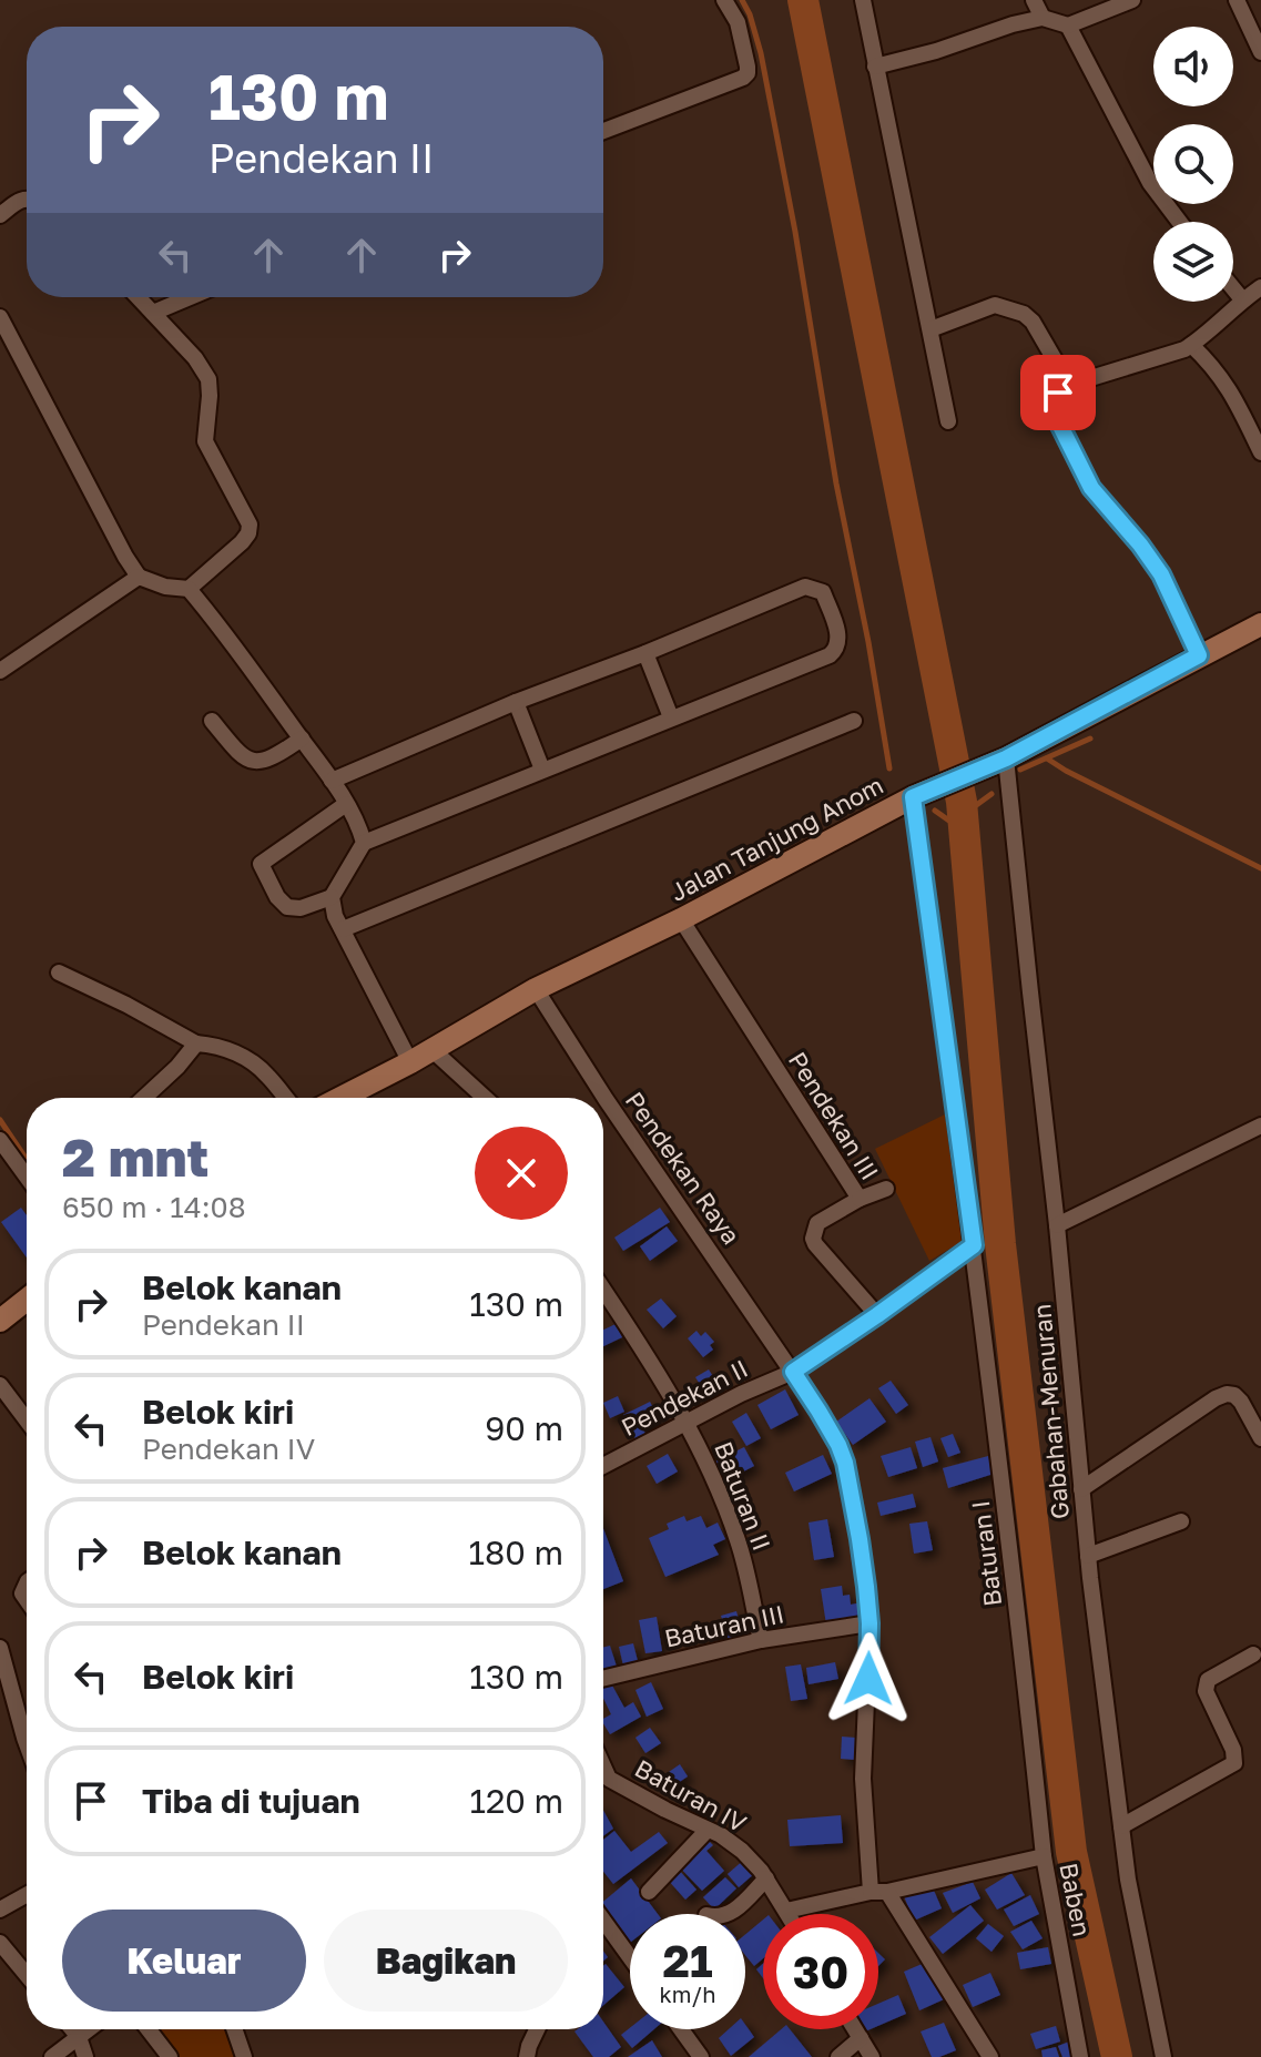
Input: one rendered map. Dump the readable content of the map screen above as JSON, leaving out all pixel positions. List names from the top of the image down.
{
  "streets": {
    "main road": ["Jalan Tanjung Anom"],
    "street": [
      "Pendekan III",
      "Pendekan Raya",
      "Pendekan II",
      "Gabahan-Menuran",
      "Baturan II",
      "Baturan I",
      "Baturan III",
      "Baturan IV",
      "Baben"
    ]
  },
  "crossings": [
    ["Jalan Tanjung Anom", "Pendekan III"],
    ["Jalan Tanjung Anom", "Pendekan Raya"],
    ["Jalan Tanjung Anom", "Gabahan-Menuran"],
    ["Jalan Tanjung Anom", "Baturan I"],
    ["Pendekan III", "Pendekan II"],
    ["Pendekan Raya", "Pendekan II"],
    ["Pendekan Raya", "Baturan III"],
    ["Pendekan Raya", "Baben"],
    ["Pendekan II", "Baturan II"],
    ["Pendekan II", "Baturan I"],
    ["Baturan II", "Baturan III"],
    ["Baturan I", "Baben"],
    ["Baturan IV", "Baben"]
  ],
  "page": {
    "turn": ["130 m", "Pendekan II"],
    "heading": ["2 mnt", "650 m · 14:08"],
    "list": [
      {
        "name": "Belok kanan",
        "note": "Pendekan II",
        "value": "130 m"
      },
      {
        "name": "Belok kiri",
        "note": "Pendekan IV",
        "value": "90 m"
      },
      {
        "name": "Belok kanan",
        "value": "180 m"
      },
      {
        "name": "Belok kiri",
        "value": "130 m"
      },
      {
        "name": "Tiba di tujuan",
        "value": "120 m"
      }
    ],
    "buttons": ["Keluar", "Bagikan"],
    "speed": "21 km/h",
    "limit": "30"
  }
}
